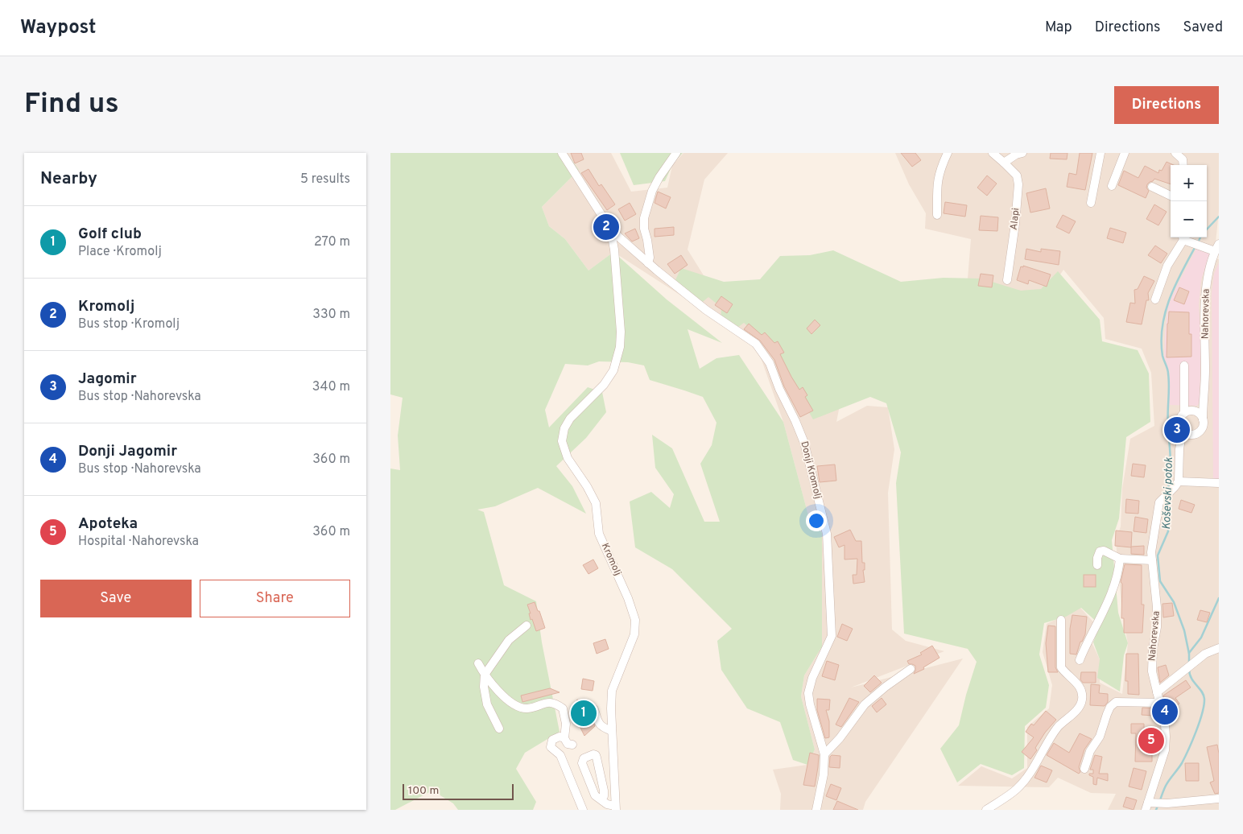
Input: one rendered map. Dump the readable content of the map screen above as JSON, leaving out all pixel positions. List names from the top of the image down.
{
  "streets": {
    "street": [
      "Alapi",
      "Nahorevska",
      "Donji Kromolj",
      "Kromolj"
    ]
  },
  "crossings": [
    ["Donji Kromolj", "Kromolj"]
  ],
  "water": ["Koševski potok"],
  "scale_bar": "100 m",
  "page": {
    "header": "Waypost",
    "nav": ["Map", "Directions", "Saved"],
    "buttons": [
      "Directions",
      ["Save", "Share"]
    ],
    "title": "Find us",
    "heading": ["Nearby", "5 results"],
    "map_buttons": ["+", "−"],
    "list": [
      {
        "mark": "1",
        "name": "Golf club",
        "note": "Place · Kromolj",
        "value": "270 m"
      },
      {
        "mark": "2",
        "name": "Kromolj",
        "note": "Bus stop · Kromolj",
        "value": "330 m"
      },
      {
        "mark": "3",
        "name": "Jagomir",
        "note": "Bus stop · Nahorevska",
        "value": "340 m"
      },
      {
        "mark": "4",
        "name": "Donji Jagomir",
        "note": "Bus stop · Nahorevska",
        "value": "360 m"
      },
      {
        "mark": "5",
        "name": "Apoteka",
        "note": "Hospital · Nahorevska",
        "value": "360 m"
      }
    ],
    "pins": [
      "2",
      "3",
      "4",
      "1",
      "5"
    ],
    "scale": "100 m"
  }
}
